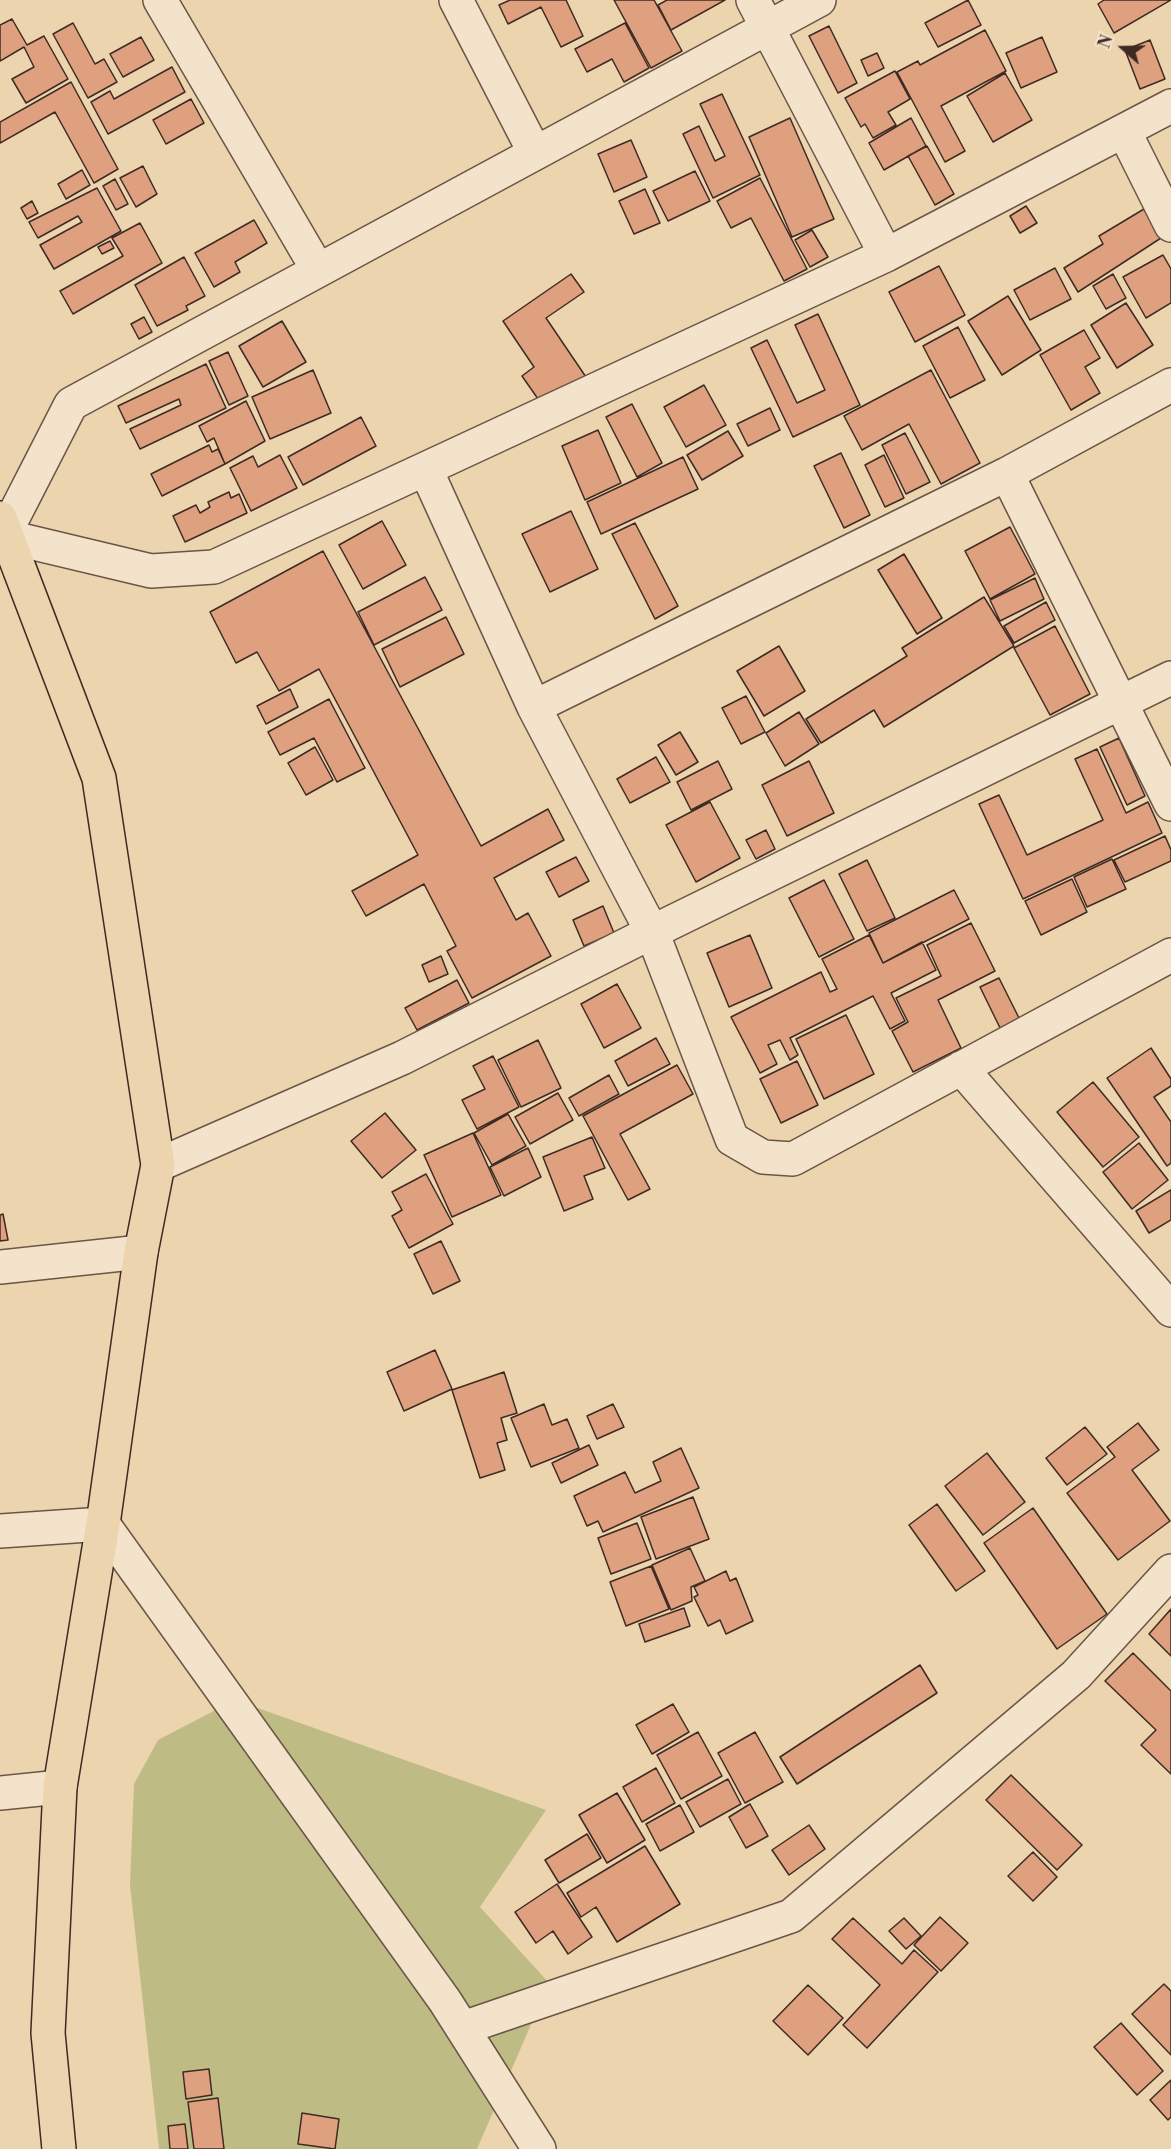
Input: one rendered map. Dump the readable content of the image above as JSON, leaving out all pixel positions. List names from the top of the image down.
{
  "north": "left"
}
